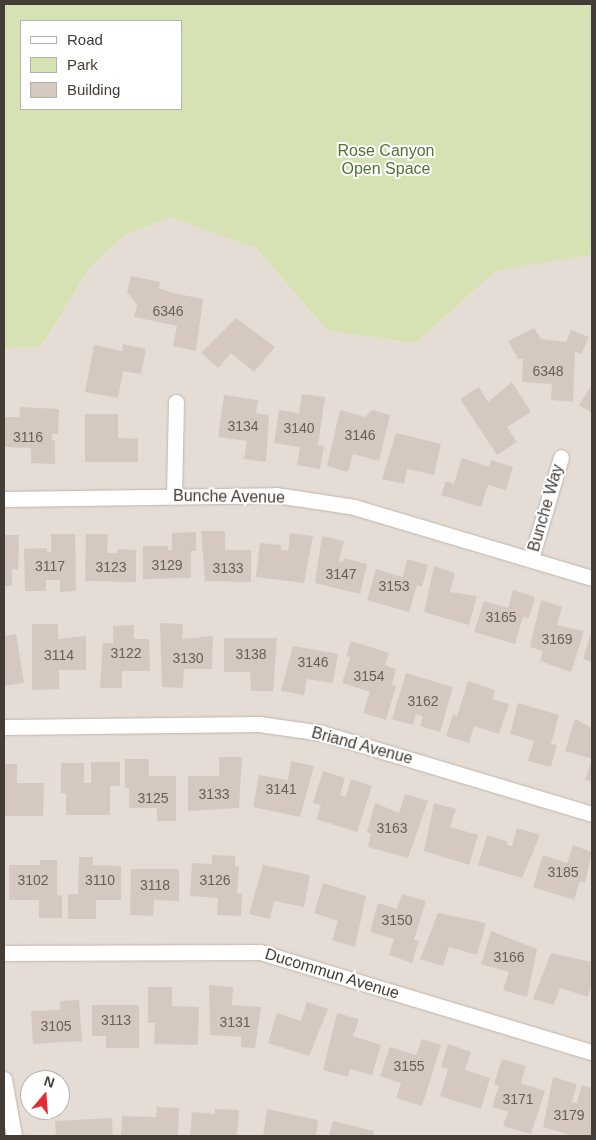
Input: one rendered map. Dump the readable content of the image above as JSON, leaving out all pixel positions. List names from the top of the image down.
{
  "streets": {
    "street": [
      "Bunche Avenue",
      "Bunche Way",
      "Briand Avenue",
      "Ducommun Avenue"
    ]
  },
  "crossings": [
    ["Bunche Avenue", "Bunche Way"]
  ],
  "parks": ["Rose Canyon Open Space"],
  "house_numbers": [
    "6346",
    "6348",
    "3134",
    "3140",
    "3146",
    "3116",
    "3129",
    "3117",
    "3123",
    "3133",
    "3147",
    "3153",
    "3165",
    "3169",
    "3122",
    "3138",
    "3114",
    "3130",
    "3146",
    "3154",
    "3162",
    "3141",
    "3133",
    "3125",
    "3163",
    "3185",
    "3102",
    "3110",
    "3126",
    "3118",
    "3150",
    "3166",
    "3113",
    "3131",
    "3105",
    "3155",
    "3171",
    "3179"
  ],
  "legend": ["Road", "Park", "Building"],
  "north": "top"
}
